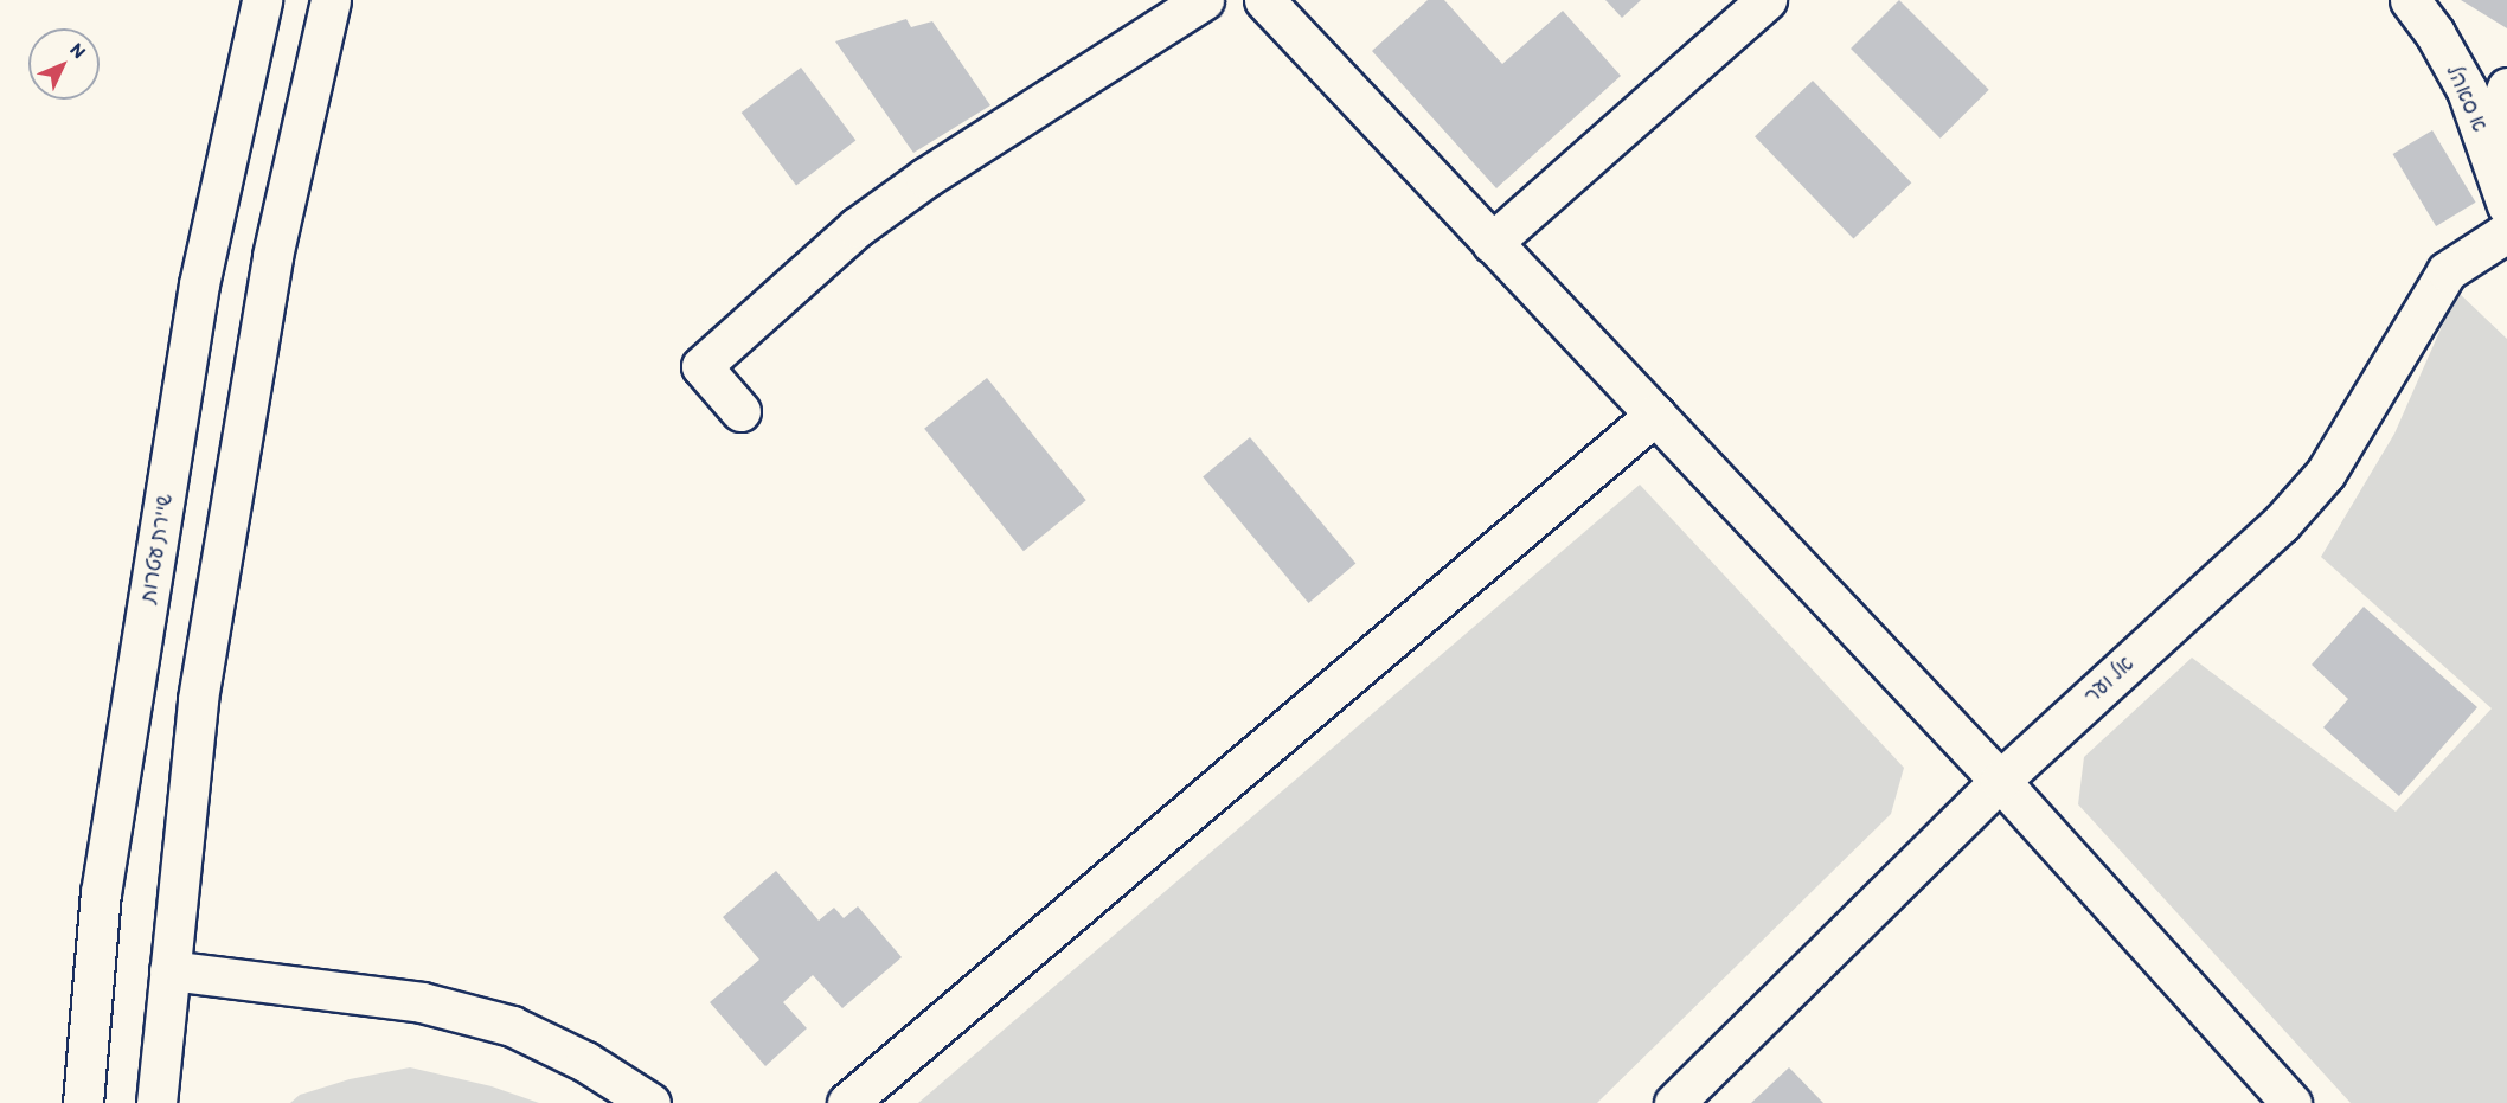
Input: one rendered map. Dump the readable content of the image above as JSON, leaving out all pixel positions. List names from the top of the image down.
{
  "streets": {
    "street": ["א סאהל", "שיירת עטרות", "אל וער"]
  },
  "north": "top right"
}
